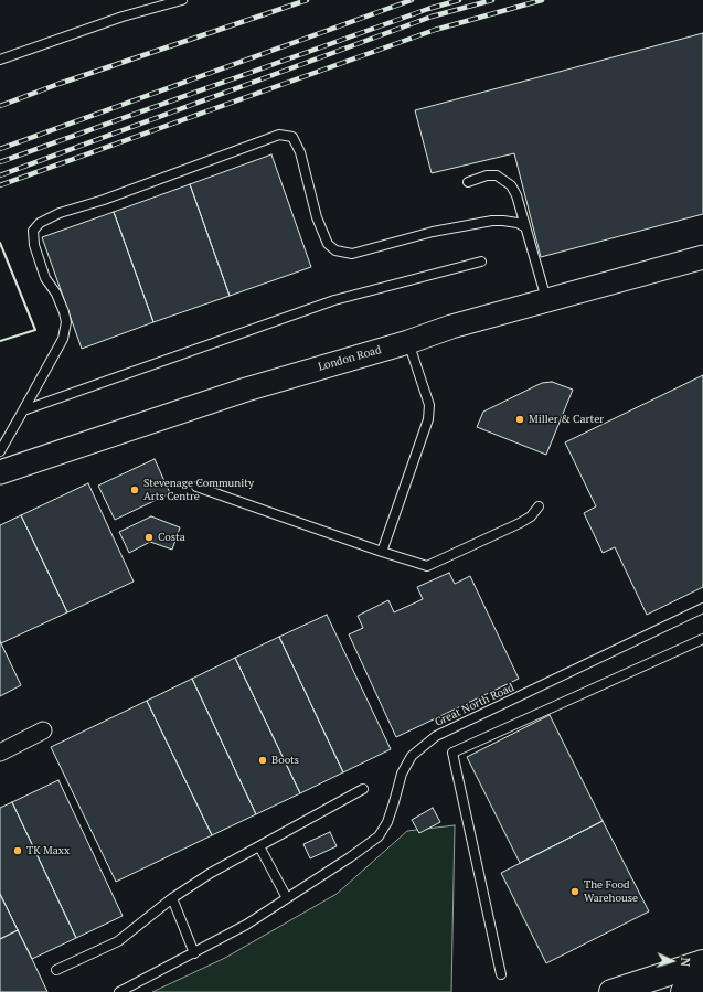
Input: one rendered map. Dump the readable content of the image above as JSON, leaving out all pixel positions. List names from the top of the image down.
{
  "streets": {
    "main road": ["London Road"],
    "lane": ["Great North Road"]
  },
  "places": [
    "Miller & Carter",
    "Stevenage Community Arts Centre",
    "Costa",
    "Boots",
    "TK Maxx",
    "The Food Warehouse"
  ],
  "north": "right"
}
